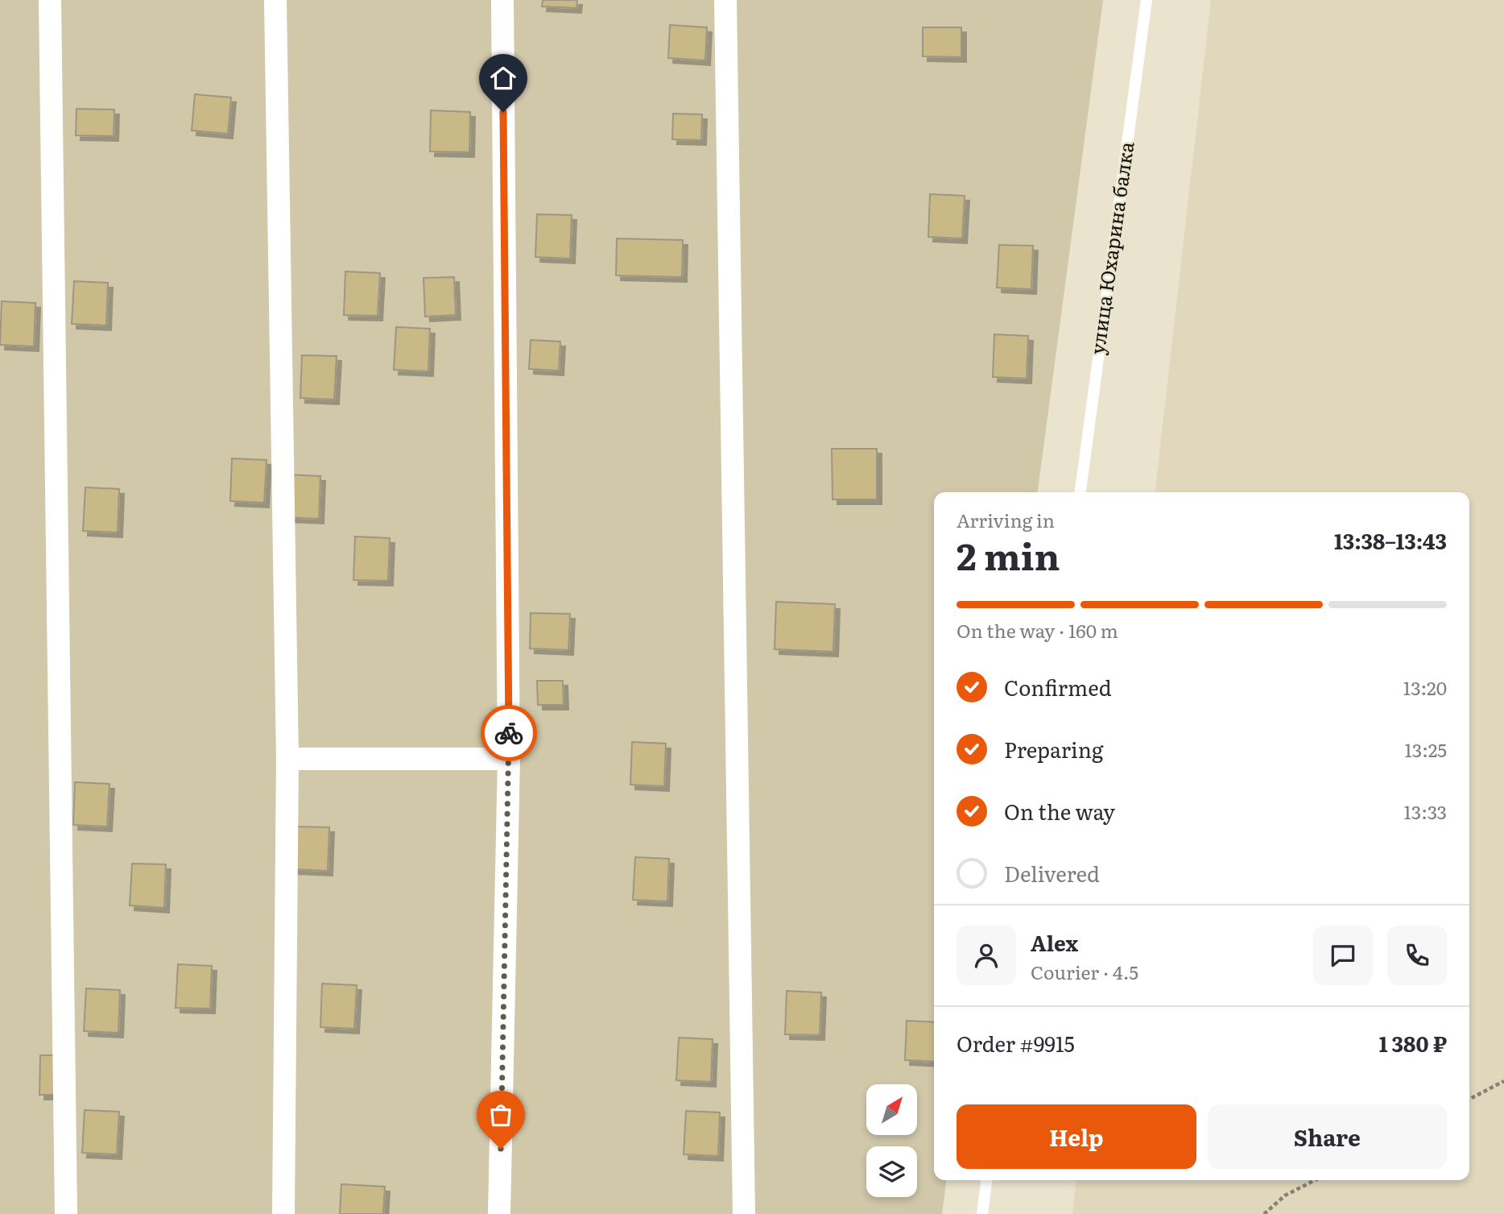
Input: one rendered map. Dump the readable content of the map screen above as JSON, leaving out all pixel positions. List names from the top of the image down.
{
  "streets": {
    "lane": ["улица Юхарина балка"]
  },
  "north": "top right",
  "page": {
    "heading": ["2 min", "Arriving in", "13:38–13:43"],
    "panel": [
      "Alex",
      "Courier · 4.5",
      "Order #9915",
      "1 380 ₽"
    ],
    "bar": "On the way · 160 m",
    "list": [
      ["Confirmed", "13:20"],
      ["Preparing", "13:25"],
      ["On the way", "13:33"],
      "Delivered"
    ],
    "buttons": ["Help", "Share"]
  }
}
